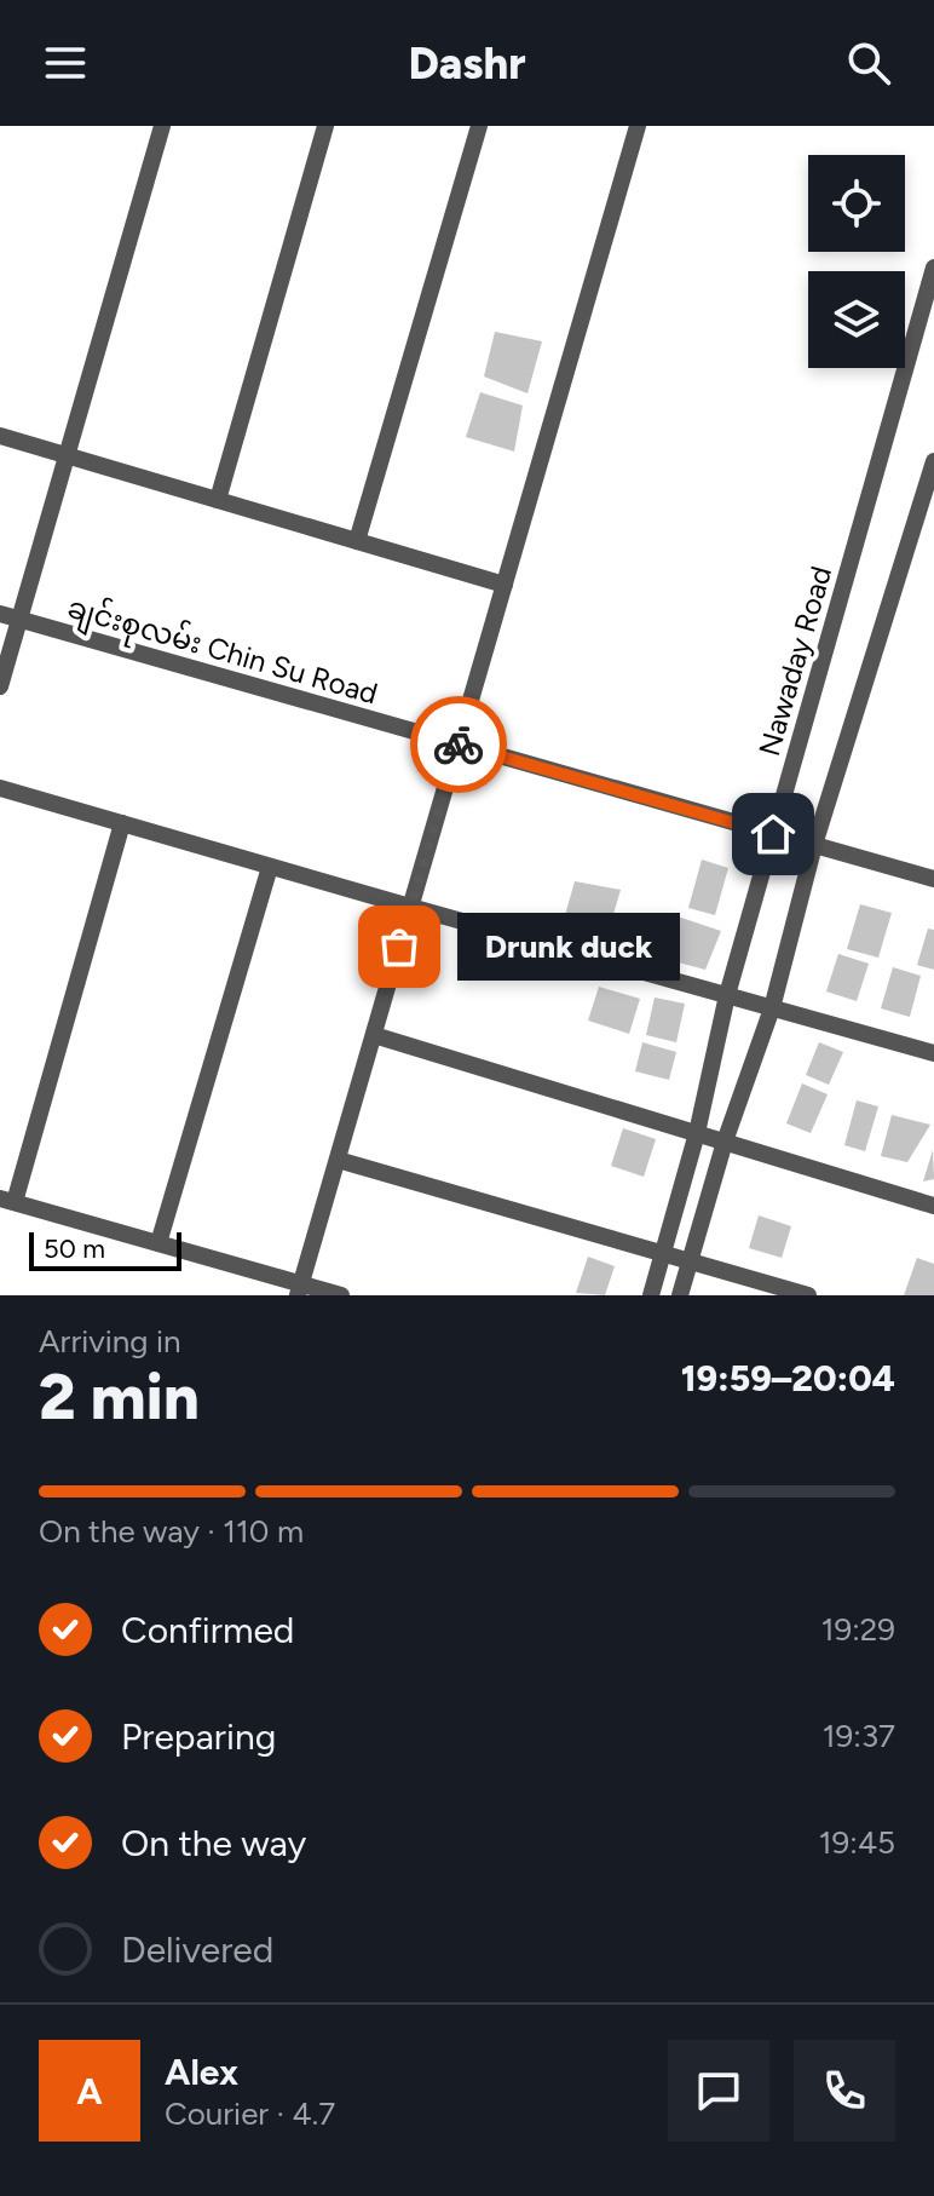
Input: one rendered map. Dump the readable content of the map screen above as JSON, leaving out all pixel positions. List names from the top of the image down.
{
  "streets": {
    "street": ["ချင်းစုလမ်း Chin Su Road", "Nawaday Road"]
  },
  "crossings": [
    ["ချင်းစုလမ်း Chin Su Road", "Nawaday Road"]
  ],
  "places": ["Drunk duck"],
  "scale_bar": "50 m",
  "page": {
    "header": "Dashr",
    "bubble": "Drunk duck",
    "scale": "50 m",
    "heading": ["2 min", "Arriving in", "19:59–20:04"],
    "panel": ["Alex", "Courier · 4.7"],
    "bar": "On the way · 110 m",
    "list": [
      ["Confirmed", "19:29"],
      ["Preparing", "19:37"],
      ["On the way", "19:45"],
      "Delivered"
    ],
    "round": "A"
  }
}
